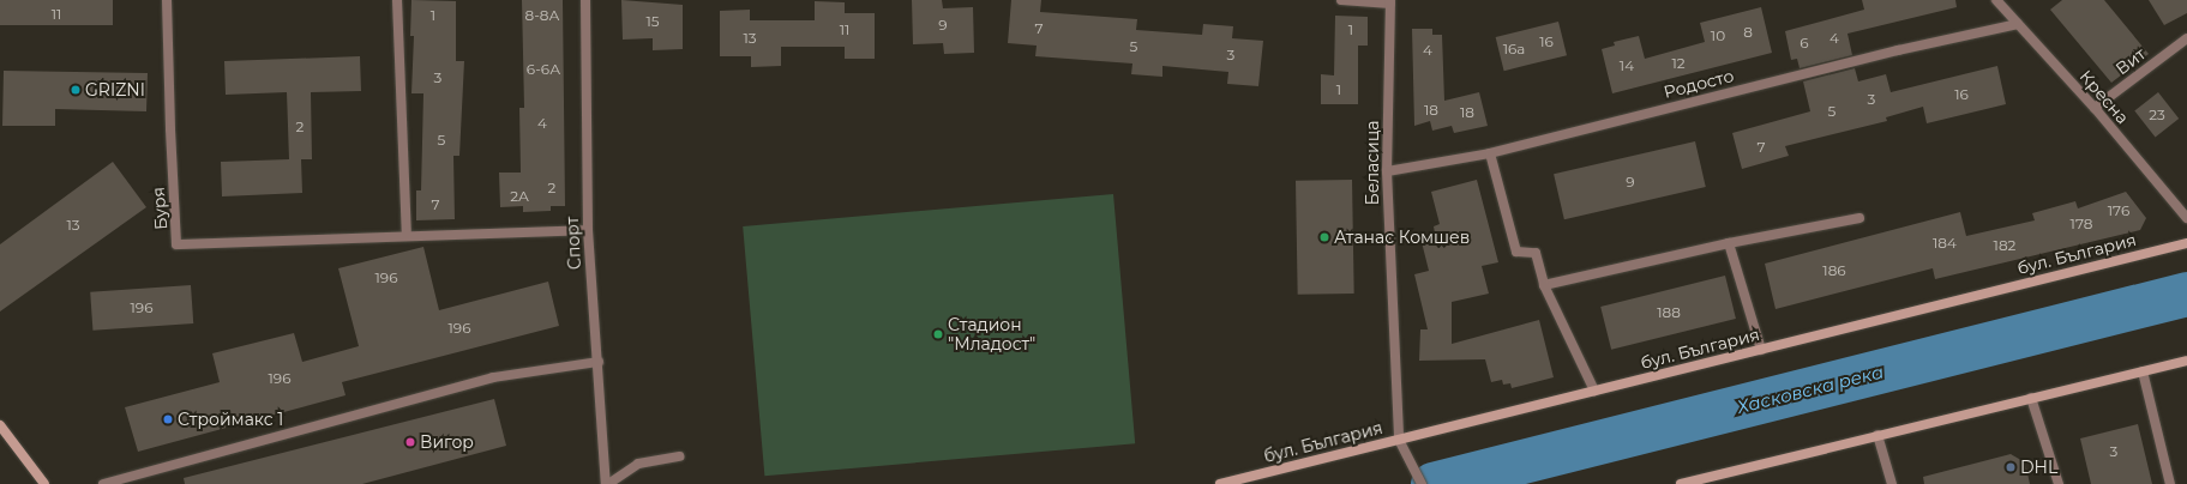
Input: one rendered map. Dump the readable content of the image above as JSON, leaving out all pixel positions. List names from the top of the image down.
{
  "streets": {
    "street": [
      "Вит",
      "Родосто",
      "Кресна",
      "Беласица",
      "Буря",
      "Спорт",
      "бул. България"
    ]
  },
  "crossings": [
    ["Вит", "Кресна"],
    ["Родосто", "Кресна"],
    ["Родосто", "Беласица"],
    ["Беласица", "бул. България"],
    ["Буря", "Спорт"]
  ],
  "water": ["Хасковска река"],
  "places": [
    "GRIZNI",
    "Атанас Комшев",
    "Стадион \"Младост\"",
    "Строймакс 1",
    "Вигор",
    "DHL"
  ],
  "house_numbers": [
    "11",
    "1",
    "8-8А",
    "15",
    "9",
    "7",
    "11",
    "1",
    "8",
    "10",
    "13",
    "4",
    "16",
    "6",
    "5",
    "16а",
    "4",
    "3",
    "12",
    "14",
    "6-6А",
    "3",
    "1",
    "16",
    "3",
    "18",
    "5",
    "18",
    "23",
    "4",
    "2",
    "5",
    "7",
    "9",
    "2",
    "2А",
    "7",
    "176",
    "178",
    "13",
    "184",
    "182",
    "186",
    "196",
    "196",
    "188",
    "196",
    "196",
    "3"
  ]
}
